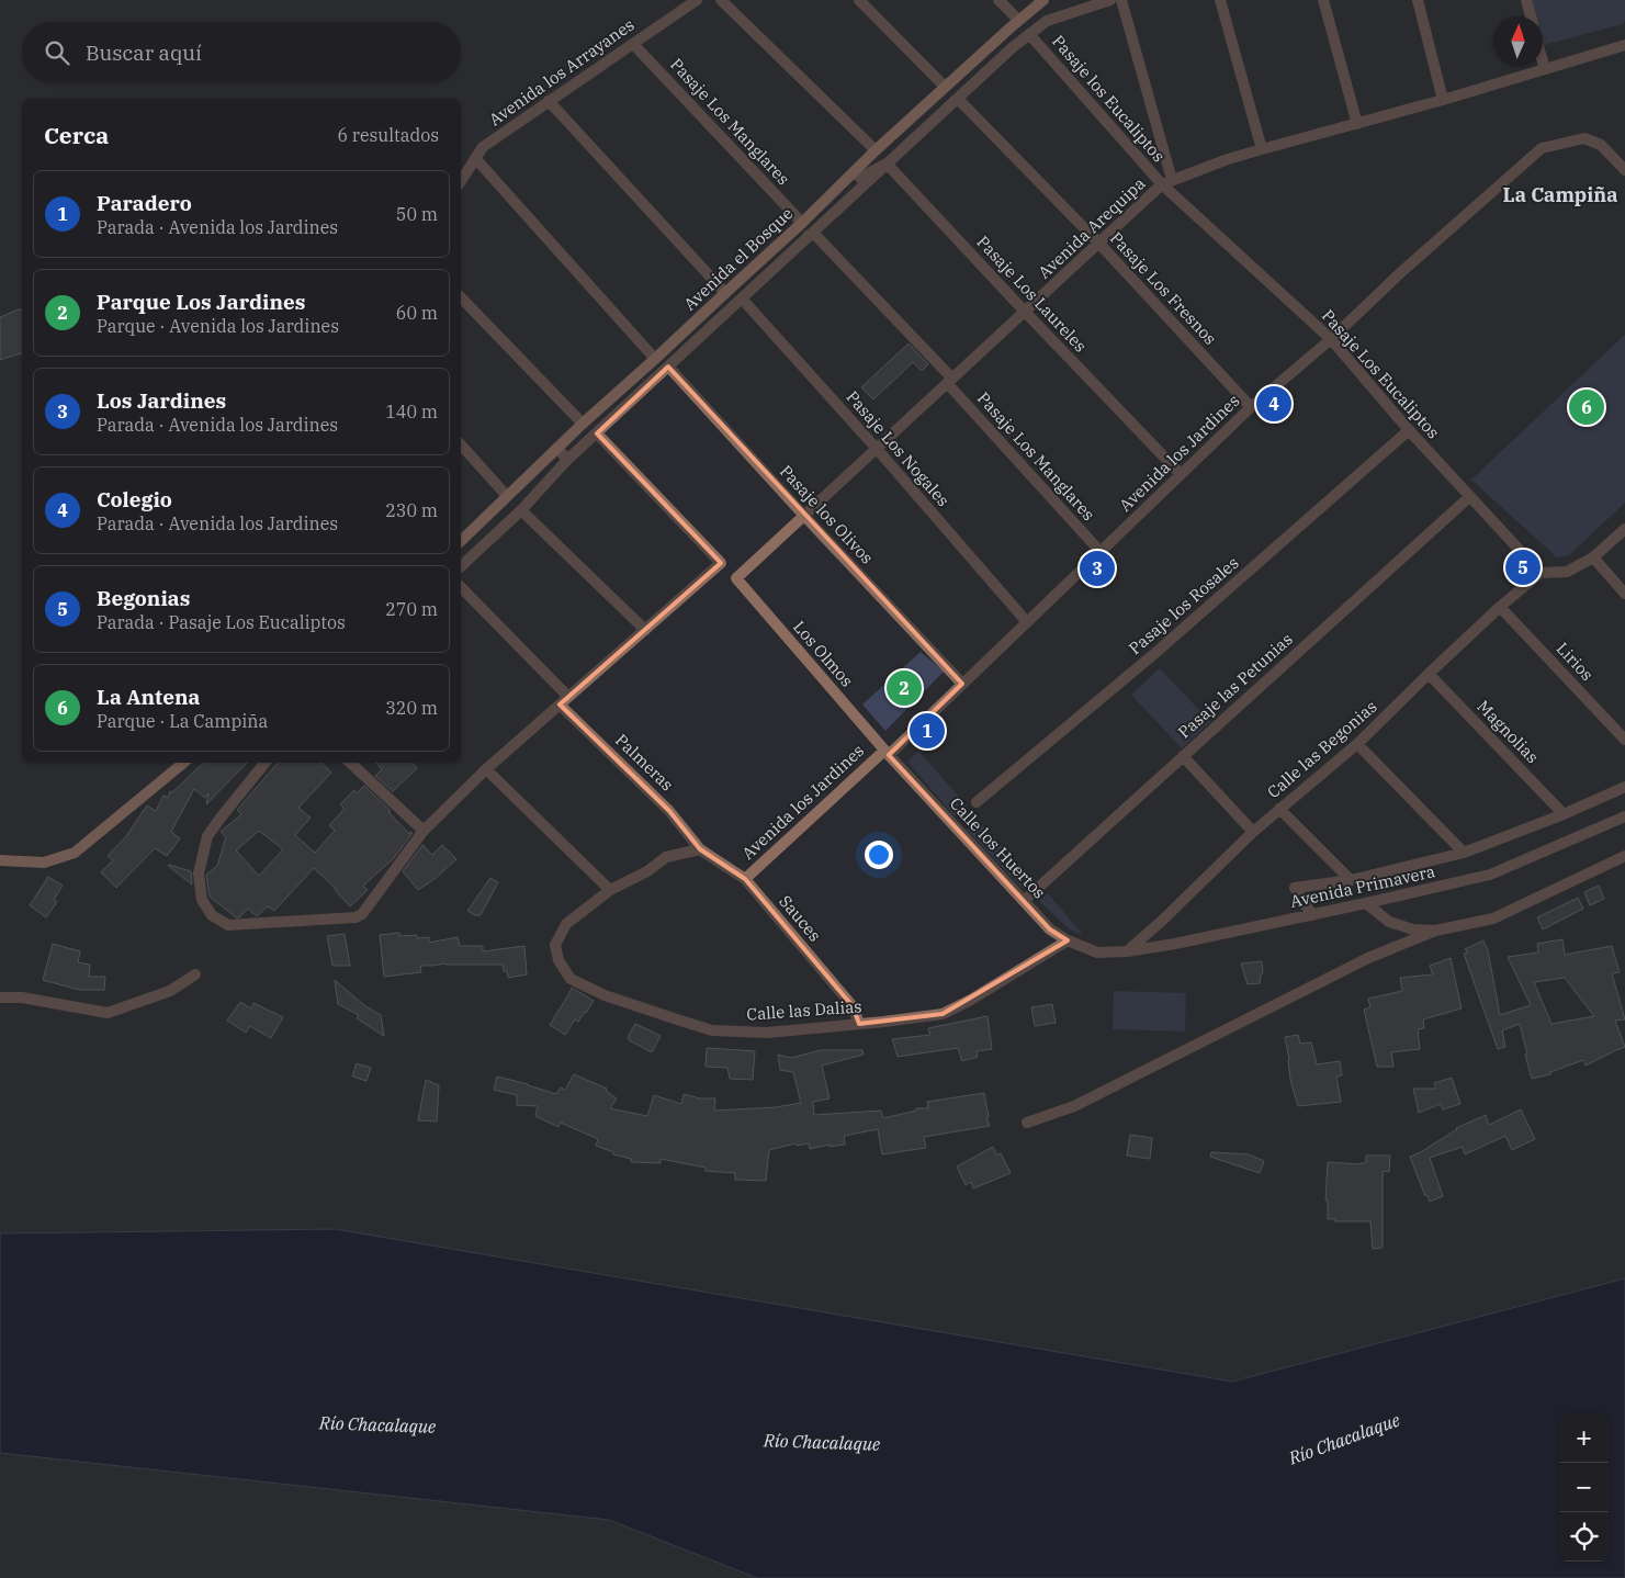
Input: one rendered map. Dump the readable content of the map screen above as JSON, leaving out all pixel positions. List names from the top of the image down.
{
  "streets": {
    "street": [
      "Avenida los Arrayanes",
      "Pasaje los Eucaliptos",
      "Pasaje Los Manglares",
      "Avenida Arequipa",
      "Avenida el Bosque",
      "Pasaje Los Fresnos",
      "Pasaje Los Laureles",
      "Pasaje Los Eucaliptos",
      "Pasaje Los Nogales",
      "Avenida los Jardines",
      "Pasaje los Olivos",
      "Pasaje los Rosales",
      "Los Olmos",
      "Lirios",
      "Pasaje las Petunias",
      "Magnolias",
      "Calle las Begonias",
      "Palmeras",
      "Calle los Huertos",
      "Avenida Primavera",
      "Sauces",
      "Calle las Dalias"
    ]
  },
  "crossings": [
    ["Avenida los Arrayanes", "Pasaje Los Manglares"],
    ["Pasaje los Eucaliptos", "Avenida Arequipa"],
    ["Pasaje los Eucaliptos", "Pasaje Los Eucaliptos"],
    ["Pasaje Los Manglares", "Avenida Arequipa"],
    ["Pasaje Los Manglares", "Avenida el Bosque"],
    ["Pasaje Los Manglares", "Avenida los Jardines"],
    ["Avenida Arequipa", "Pasaje Los Fresnos"],
    ["Avenida Arequipa", "Pasaje Los Laureles"],
    ["Avenida Arequipa", "Pasaje Los Eucaliptos"],
    ["Avenida Arequipa", "Pasaje Los Nogales"],
    ["Avenida Arequipa", "Pasaje los Olivos"],
    ["Avenida Arequipa", "Los Olmos"],
    ["Pasaje Los Fresnos", "Avenida los Jardines"],
    ["Pasaje Los Laureles", "Avenida los Jardines"],
    ["Pasaje Los Eucaliptos", "Avenida los Jardines"],
    ["Pasaje Los Eucaliptos", "Pasaje los Rosales"],
    ["Pasaje Los Eucaliptos", "Pasaje las Petunias"],
    ["Pasaje Los Eucaliptos", "Calle las Begonias"],
    ["Pasaje Los Nogales", "Avenida los Jardines"],
    ["Avenida los Jardines", "Pasaje los Olivos"],
    ["Avenida los Jardines", "Los Olmos"],
    ["Avenida los Jardines", "Calle los Huertos"],
    ["Avenida los Jardines", "Sauces"],
    ["Los Olmos", "Calle los Huertos"],
    ["Lirios", "Calle las Begonias"],
    ["Pasaje las Petunias", "Calle los Huertos"],
    ["Magnolias", "Calle las Begonias"],
    ["Calle las Begonias", "Avenida Primavera"],
    ["Palmeras", "Sauces"],
    ["Calle los Huertos", "Avenida Primavera"],
    ["Calle los Huertos", "Calle las Dalias"],
    ["Sauces", "Calle las Dalias"]
  ],
  "districts": ["La Campiña"],
  "water": ["Río Chacalaque"],
  "north": "top",
  "page": {
    "search": "Buscar aquí",
    "heading": ["Cerca", "6 resultados"],
    "list": [
      {
        "mark": "1",
        "name": "Paradero",
        "note": "Parada · Avenida los Jardines",
        "value": "50 m"
      },
      {
        "mark": "2",
        "name": "Parque Los Jardines",
        "note": "Parque · Avenida los Jardines",
        "value": "60 m"
      },
      {
        "mark": "3",
        "name": "Los Jardines",
        "note": "Parada · Avenida los Jardines",
        "value": "140 m"
      },
      {
        "mark": "4",
        "name": "Colegio",
        "note": "Parada · Avenida los Jardines",
        "value": "230 m"
      },
      {
        "mark": "5",
        "name": "Begonias",
        "note": "Parada · Pasaje Los Eucaliptos",
        "value": "270 m"
      },
      {
        "mark": "6",
        "name": "La Antena",
        "note": "Parque · La Campiña",
        "value": "320 m"
      }
    ],
    "pins": [
      "4",
      "6",
      "5",
      "3",
      "2",
      "1"
    ],
    "map_buttons": ["+", "−"]
  }
}
